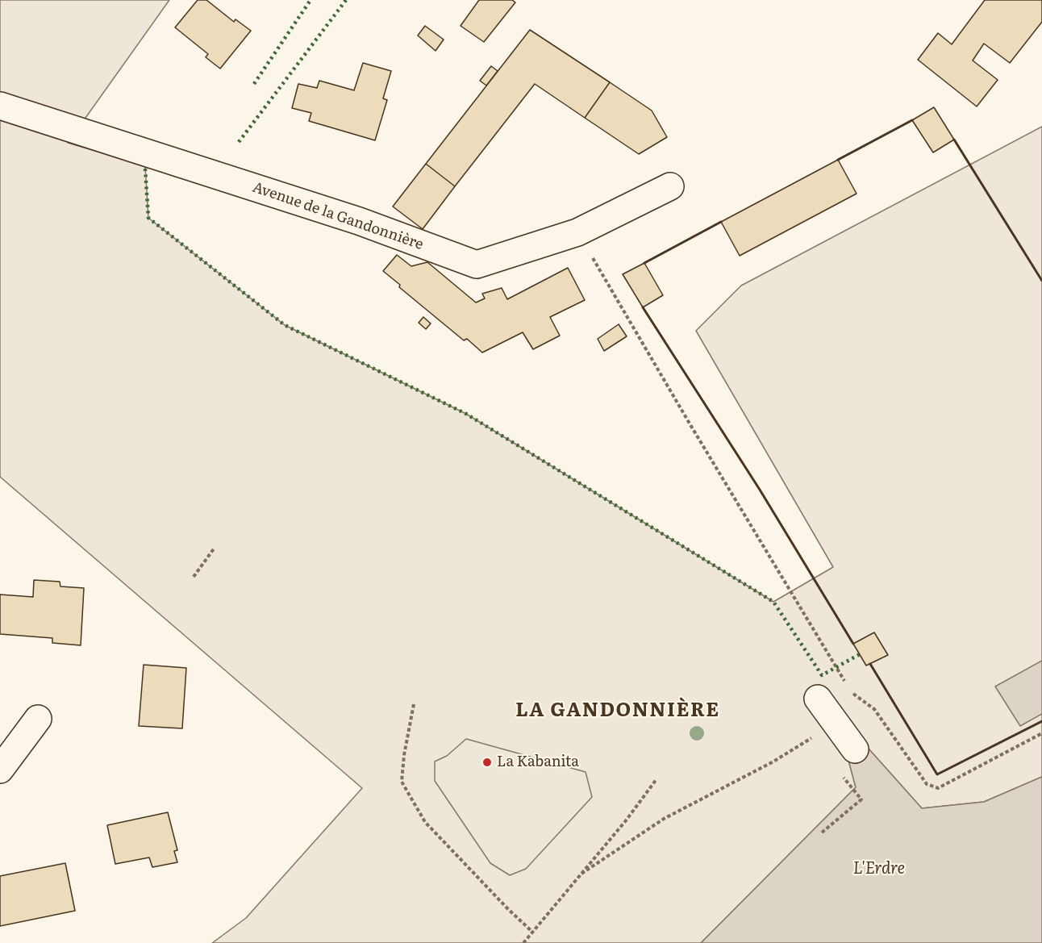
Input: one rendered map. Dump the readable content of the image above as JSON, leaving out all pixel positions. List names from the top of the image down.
{
  "streets": {
    "street": ["Avenue de la Gandonnière"]
  },
  "districts": ["LA GANDONNIÈRE"],
  "water": ["L'Erdre"],
  "places": ["La Kabanita"]
}
